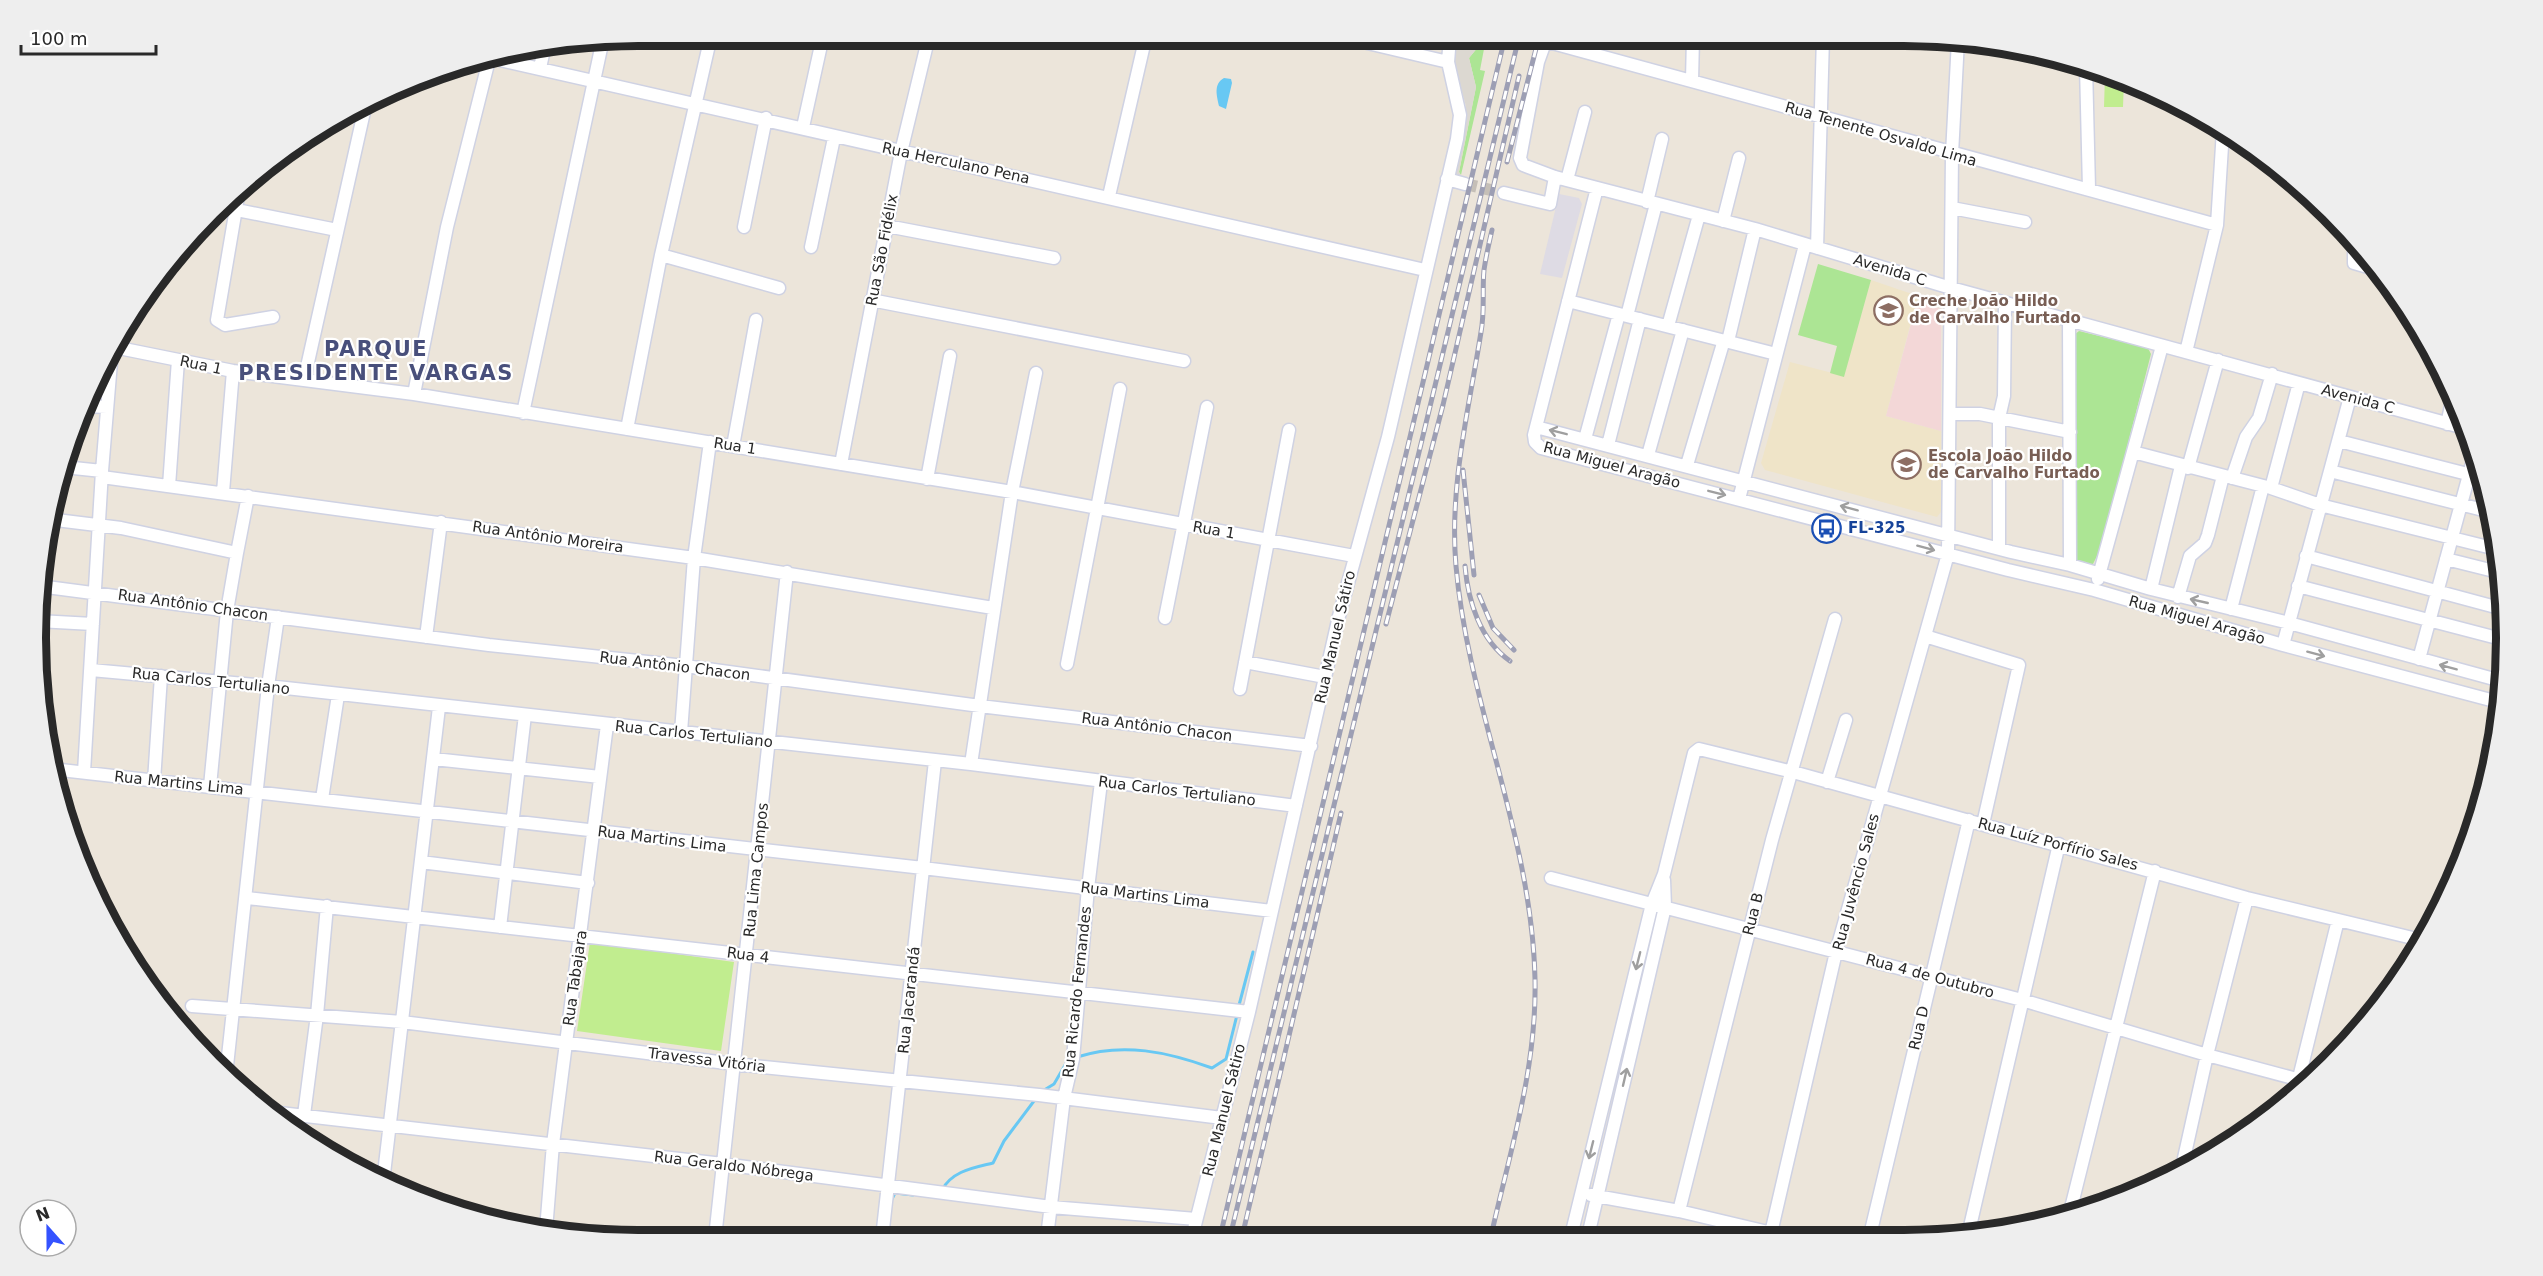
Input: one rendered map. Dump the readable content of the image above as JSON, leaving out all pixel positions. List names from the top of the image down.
{
  "streets": {
    "street": [
      "Rua Tenente Osvaldo Lima",
      "Rua Herculano Pena",
      "Rua São Fidélix",
      "Avenida C",
      "Rua 1",
      "Rua Miguel Aragão",
      "Rua Antônio Moreira",
      "Rua Antônio Chacon",
      "Rua Manuel Sátiro",
      "Rua Carlos Tertuliano",
      "Rua Martins Lima",
      "Rua Luíz Porfírio Sales",
      "Rua Lima Campos",
      "Rua Juvêncio Sales",
      "Rua B",
      "Rua 4",
      "Rua 4 de Outubro",
      "Rua Tabajara",
      "Rua Ricardo Fernandes",
      "Rua Jacarandá",
      "Rua D",
      "Travessa Vitória",
      "Rua Geraldo Nóbrega"
    ]
  },
  "crossings": [
    ["Rua Tenente Osvaldo Lima", "Rua Juvêncio Sales"],
    ["Rua Herculano Pena", "Rua São Fidélix"],
    ["Rua Herculano Pena", "Rua Manuel Sátiro"],
    ["Rua São Fidélix", "Rua 1"],
    ["Avenida C", "Rua Juvêncio Sales"],
    ["Rua 1", "Rua Manuel Sátiro"],
    ["Rua Miguel Aragão", "Rua Juvêncio Sales"],
    ["Rua Antônio Moreira", "Rua Lima Campos"],
    ["Rua Antônio Chacon", "Rua Manuel Sátiro"],
    ["Rua Antônio Chacon", "Rua Lima Campos"],
    ["Rua Manuel Sátiro", "Rua Carlos Tertuliano"],
    ["Rua Manuel Sátiro", "Rua Martins Lima"],
    ["Rua Manuel Sátiro", "Rua 4"],
    ["Rua Manuel Sátiro", "Travessa Vitória"],
    ["Rua Manuel Sátiro", "Rua Geraldo Nóbrega"],
    ["Rua Carlos Tertuliano", "Rua Lima Campos"],
    ["Rua Carlos Tertuliano", "Rua Tabajara"],
    ["Rua Carlos Tertuliano", "Rua Ricardo Fernandes"],
    ["Rua Carlos Tertuliano", "Rua Jacarandá"],
    ["Rua Martins Lima", "Rua Lima Campos"],
    ["Rua Martins Lima", "Rua Tabajara"],
    ["Rua Martins Lima", "Rua Ricardo Fernandes"],
    ["Rua Martins Lima", "Rua Jacarandá"],
    ["Rua Luíz Porfírio Sales", "Rua Juvêncio Sales"],
    ["Rua Luíz Porfírio Sales", "Rua B"],
    ["Rua Luíz Porfírio Sales", "Rua 4 de Outubro"],
    ["Rua Luíz Porfírio Sales", "Rua D"],
    ["Rua Lima Campos", "Rua 4"],
    ["Rua Lima Campos", "Travessa Vitória"],
    ["Rua Lima Campos", "Rua Geraldo Nóbrega"],
    ["Rua Juvêncio Sales", "Rua 4 de Outubro"],
    ["Rua B", "Rua 4 de Outubro"],
    ["Rua 4", "Rua Tabajara"],
    ["Rua 4", "Rua Ricardo Fernandes"],
    ["Rua 4", "Rua Jacarandá"],
    ["Rua 4 de Outubro", "Rua D"],
    ["Rua Tabajara", "Travessa Vitória"],
    ["Rua Tabajara", "Rua Geraldo Nóbrega"],
    ["Rua Ricardo Fernandes", "Travessa Vitória"],
    ["Rua Ricardo Fernandes", "Rua Geraldo Nóbrega"],
    ["Rua Jacarandá", "Travessa Vitória"],
    ["Rua Jacarandá", "Rua Geraldo Nóbrega"]
  ],
  "districts": ["PARQUE PRESIDENTE VARGAS"],
  "places": {
    "school or university": ["Creche João Hildo de Carvalho Furtado", "Escola João Hildo de Carvalho Furtado"],
    "bus stop": ["FL-325"]
  },
  "scale_bar": "100 m",
  "north": "top"
}
